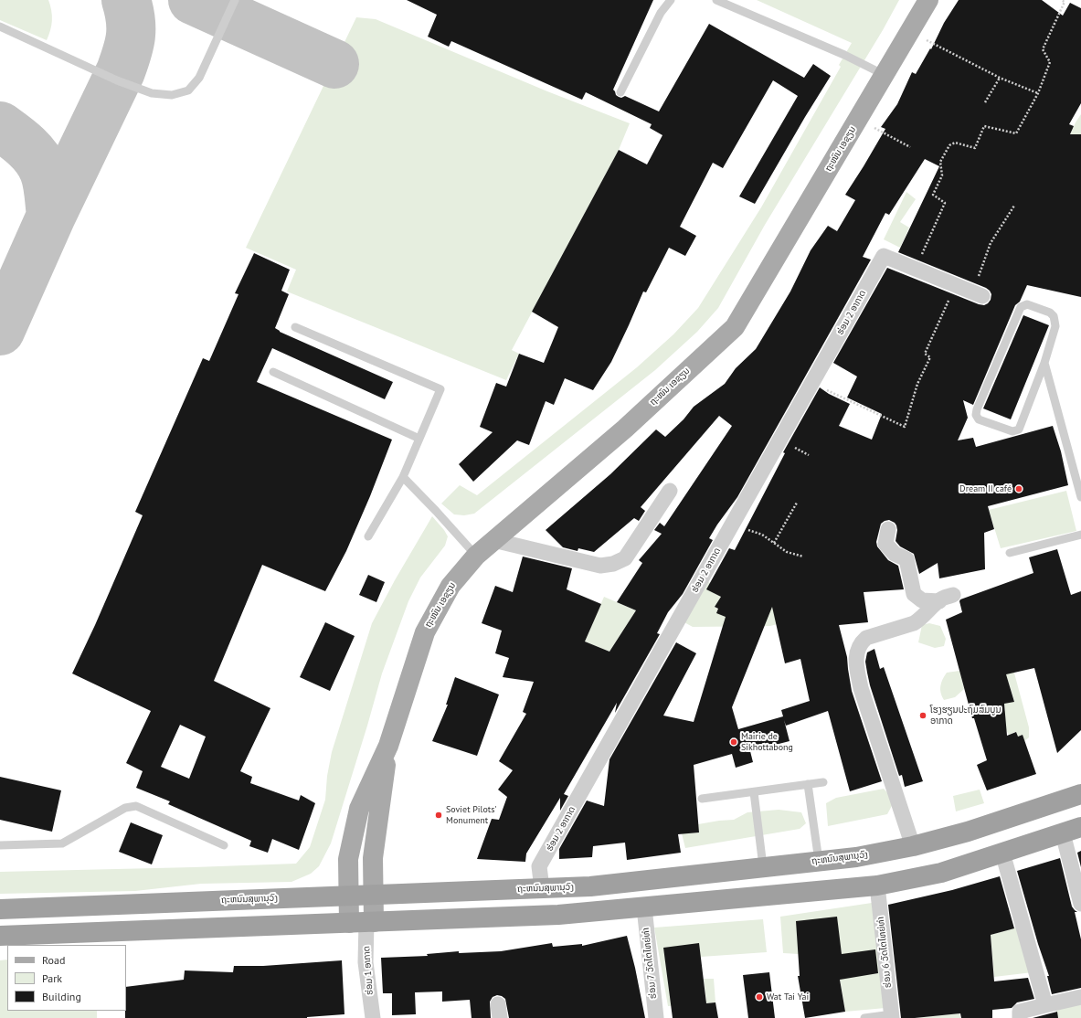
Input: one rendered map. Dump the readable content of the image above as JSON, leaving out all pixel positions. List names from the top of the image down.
{
  "streets": {
    "highway": ["ຖະຫນົນສຸພານຸວົງ"],
    "main road": ["ຖະໜົນ ເອຊຽນ"],
    "street": [
      "ຮ່ອມ 2 ອາກາດ",
      "ຮ່ອມ 6 ວັດໄຕໄຫຍ່ທ່າ",
      "ຮ່ອມ 7 ວັດໄຕໄຫຍ່ທ່າ",
      "ຮ່ອມ 1 ອາກາດ"
    ]
  },
  "crossings": [
    ["ຖະໜົນ ເອຊຽນ", "ຖະຫນົນສຸພານຸວົງ"],
    ["ຖະໜົນ ເອຊຽນ", "ຮ່ອມ 1 ອາກາດ"],
    ["ຮ່ອມ 2 ອາກາດ", "ຖະຫນົນສຸພານຸວົງ"]
  ],
  "places": [
    "Dream II café",
    "ໂຮງຮຽນປະຖົມສົມບູນ ອາກາດ",
    "Mairie de Sikhottabong",
    "Soviet Pilots' Monument",
    "Wat Tai Yai"
  ],
  "legend": ["Road", "Park", "Building"]
}
